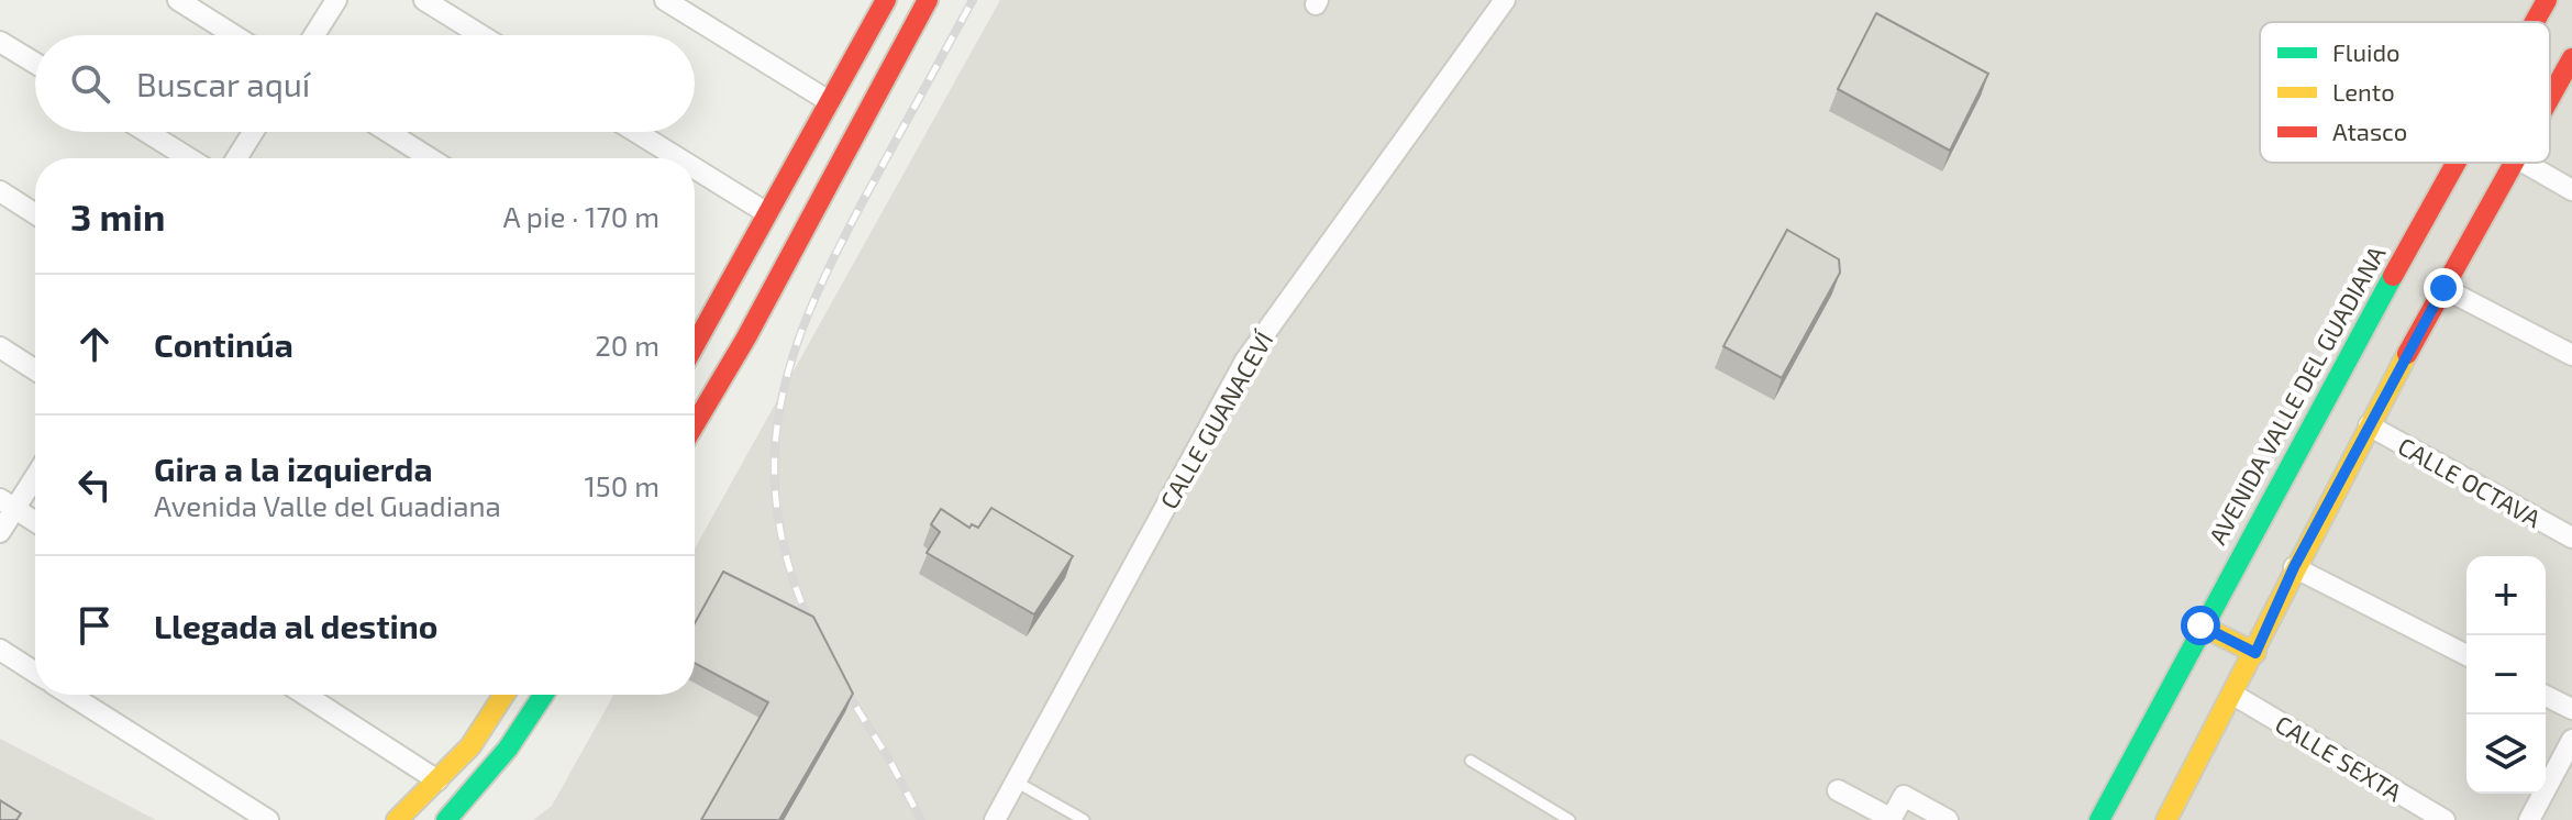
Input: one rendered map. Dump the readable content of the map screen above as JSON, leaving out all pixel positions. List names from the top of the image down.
{
  "streets": {
    "main road": ["AVENIDA VALLE DEL GUADIANA"],
    "street": ["CALLE GUANACEVÍ", "CALLE OCTAVA", "CALLE SEXTA"]
  },
  "legend": ["Fluido", "Lento", "Atasco"],
  "page": {
    "search": "Buscar aquí",
    "heading": ["3 min", "A pie · 170 m"],
    "list": [
      ["Continúa", "20 m"],
      ["Gira a la izquierda", "Avenida Valle del Guadiana", "150 m"],
      "Llegada al destino"
    ],
    "map_buttons": ["+", "−"]
  }
}
